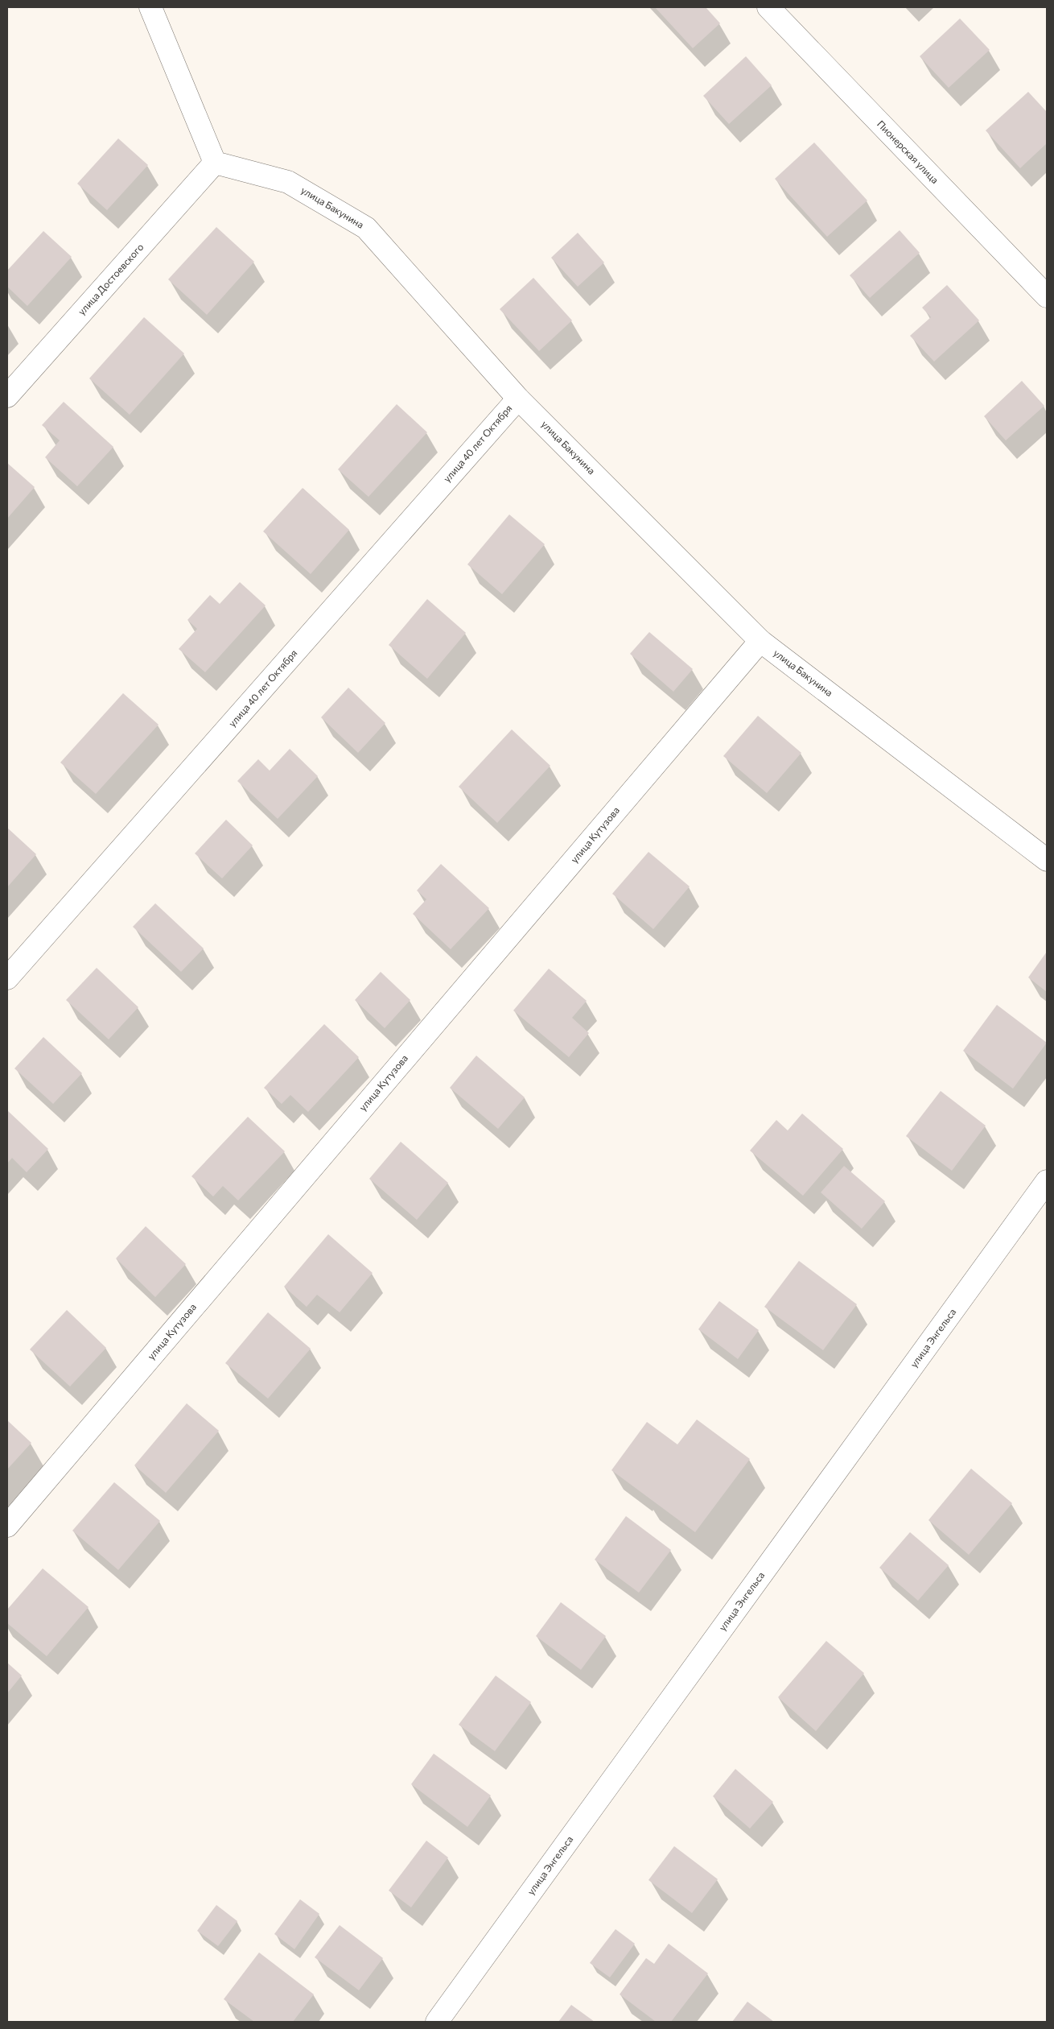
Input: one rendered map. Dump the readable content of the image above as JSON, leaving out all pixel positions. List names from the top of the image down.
{
  "streets": {
    "street": [
      "Пионерская улица",
      "улица Бакунина",
      "улица Достоевского",
      "улица 40 лет Октября",
      "улица Кутузова",
      "улица Энгельса"
    ]
  },
  "crossings": [
    ["улица Бакунина", "улица Достоевского"],
    ["улица Бакунина", "улица 40 лет Октября"],
    ["улица Бакунина", "улица Кутузова"]
  ]
}
